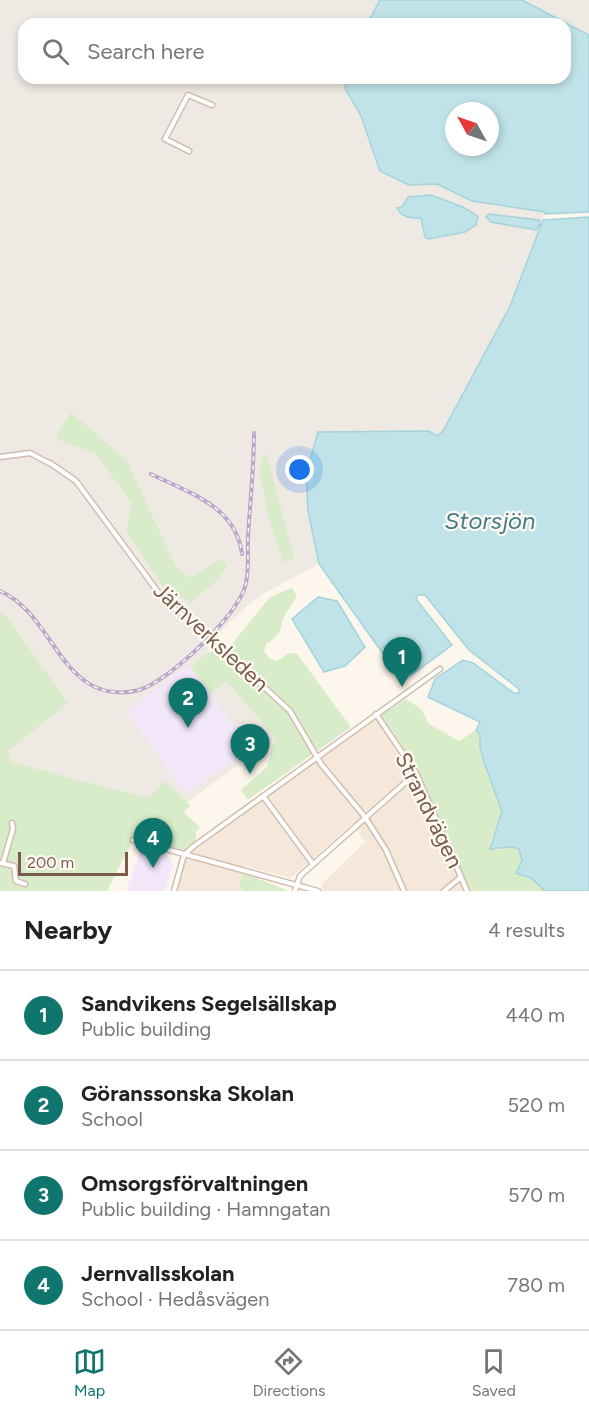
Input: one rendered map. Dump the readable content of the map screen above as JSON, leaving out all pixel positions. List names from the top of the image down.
{
  "streets": {
    "street": ["Järnverksleden", "Strandvägen"]
  },
  "water": ["Storsjön"],
  "scale_bar": "200 m",
  "north": "top left",
  "page": {
    "search": "Search here",
    "pins": [
      "1",
      "2",
      "3",
      "4"
    ],
    "scale": "200 m",
    "heading": ["Nearby", "4 results"],
    "list": [
      {
        "mark": "1",
        "name": "Sandvikens Segelsällskap",
        "note": "Public building",
        "value": "440 m"
      },
      {
        "mark": "2",
        "name": "Göranssonska Skolan",
        "note": "School",
        "value": "520 m"
      },
      {
        "mark": "3",
        "name": "Omsorgsförvaltningen",
        "note": "Public building · Hamngatan",
        "value": "570 m"
      },
      {
        "mark": "4",
        "name": "Jernvallsskolan",
        "note": "School · Hedåsvägen",
        "value": "780 m"
      }
    ],
    "nav": ["Map", "Directions", "Saved"]
  }
}
